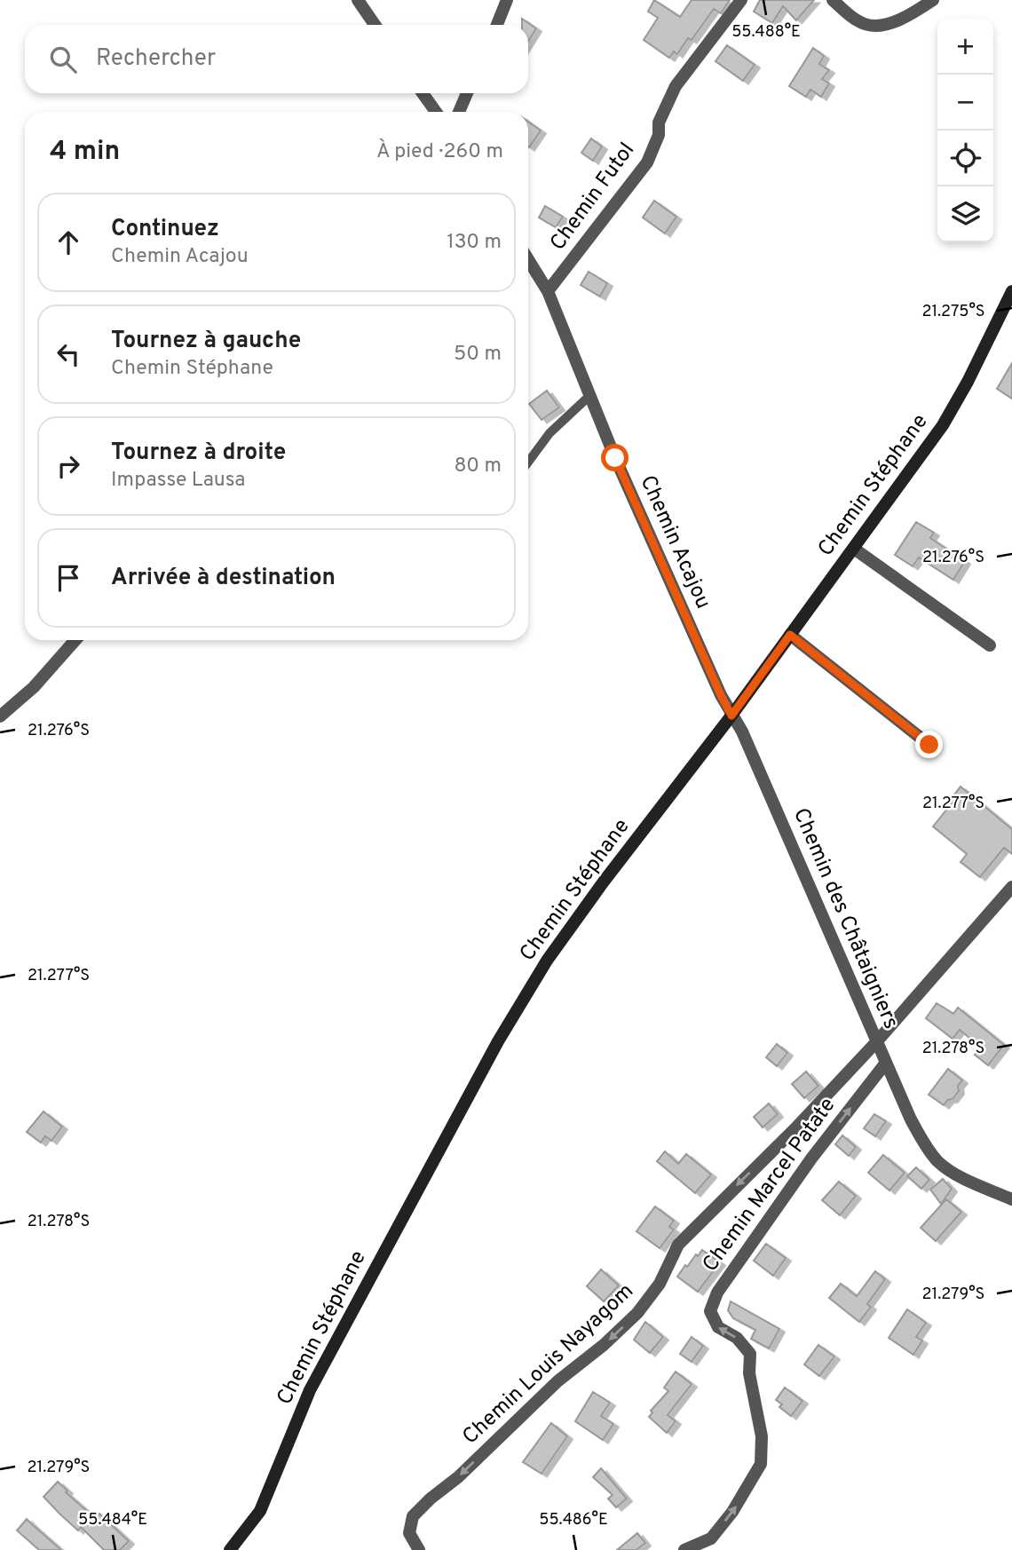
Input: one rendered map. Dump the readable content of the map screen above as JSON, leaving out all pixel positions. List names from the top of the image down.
{
  "streets": {
    "main road": ["Chemin Stéphane"],
    "street": [
      "Chemin Futol",
      "Chemin Acajou",
      "Chemin des Châtaigniers",
      "Chemin Marcel Patate",
      "Chemin Louis Nayagom"
    ]
  },
  "crossings": [
    ["Chemin Futol", "Chemin Acajou"],
    ["Chemin Stéphane", "Chemin Acajou"],
    ["Chemin Stéphane", "Chemin des Châtaigniers"],
    ["Chemin Acajou", "Chemin des Châtaigniers"],
    ["Chemin des Châtaigniers", "Chemin Marcel Patate"],
    ["Chemin des Châtaigniers", "Chemin Louis Nayagom"]
  ],
  "one_way": ["Chemin Marcel Patate", "Chemin Louis Nayagom"],
  "page": {
    "map_buttons": ["+", "−"],
    "search": "Rechercher",
    "heading": ["4 min", "À pied · 260 m"],
    "list": [
      ["Continuez", "Chemin Acajou", "130 m"],
      ["Tournez à gauche", "Chemin Stéphane", "50 m"],
      ["Tournez à droite", "Impasse Lausa", "80 m"],
      "Arrivée à destination"
    ]
  },
  "coordinates": [
    "55.488°E",
    "21.275°S",
    "21.276°S",
    "21.277°S",
    "21.278°S",
    "21.279°S",
    "55.484°E",
    "55.486°E"
  ]
}
